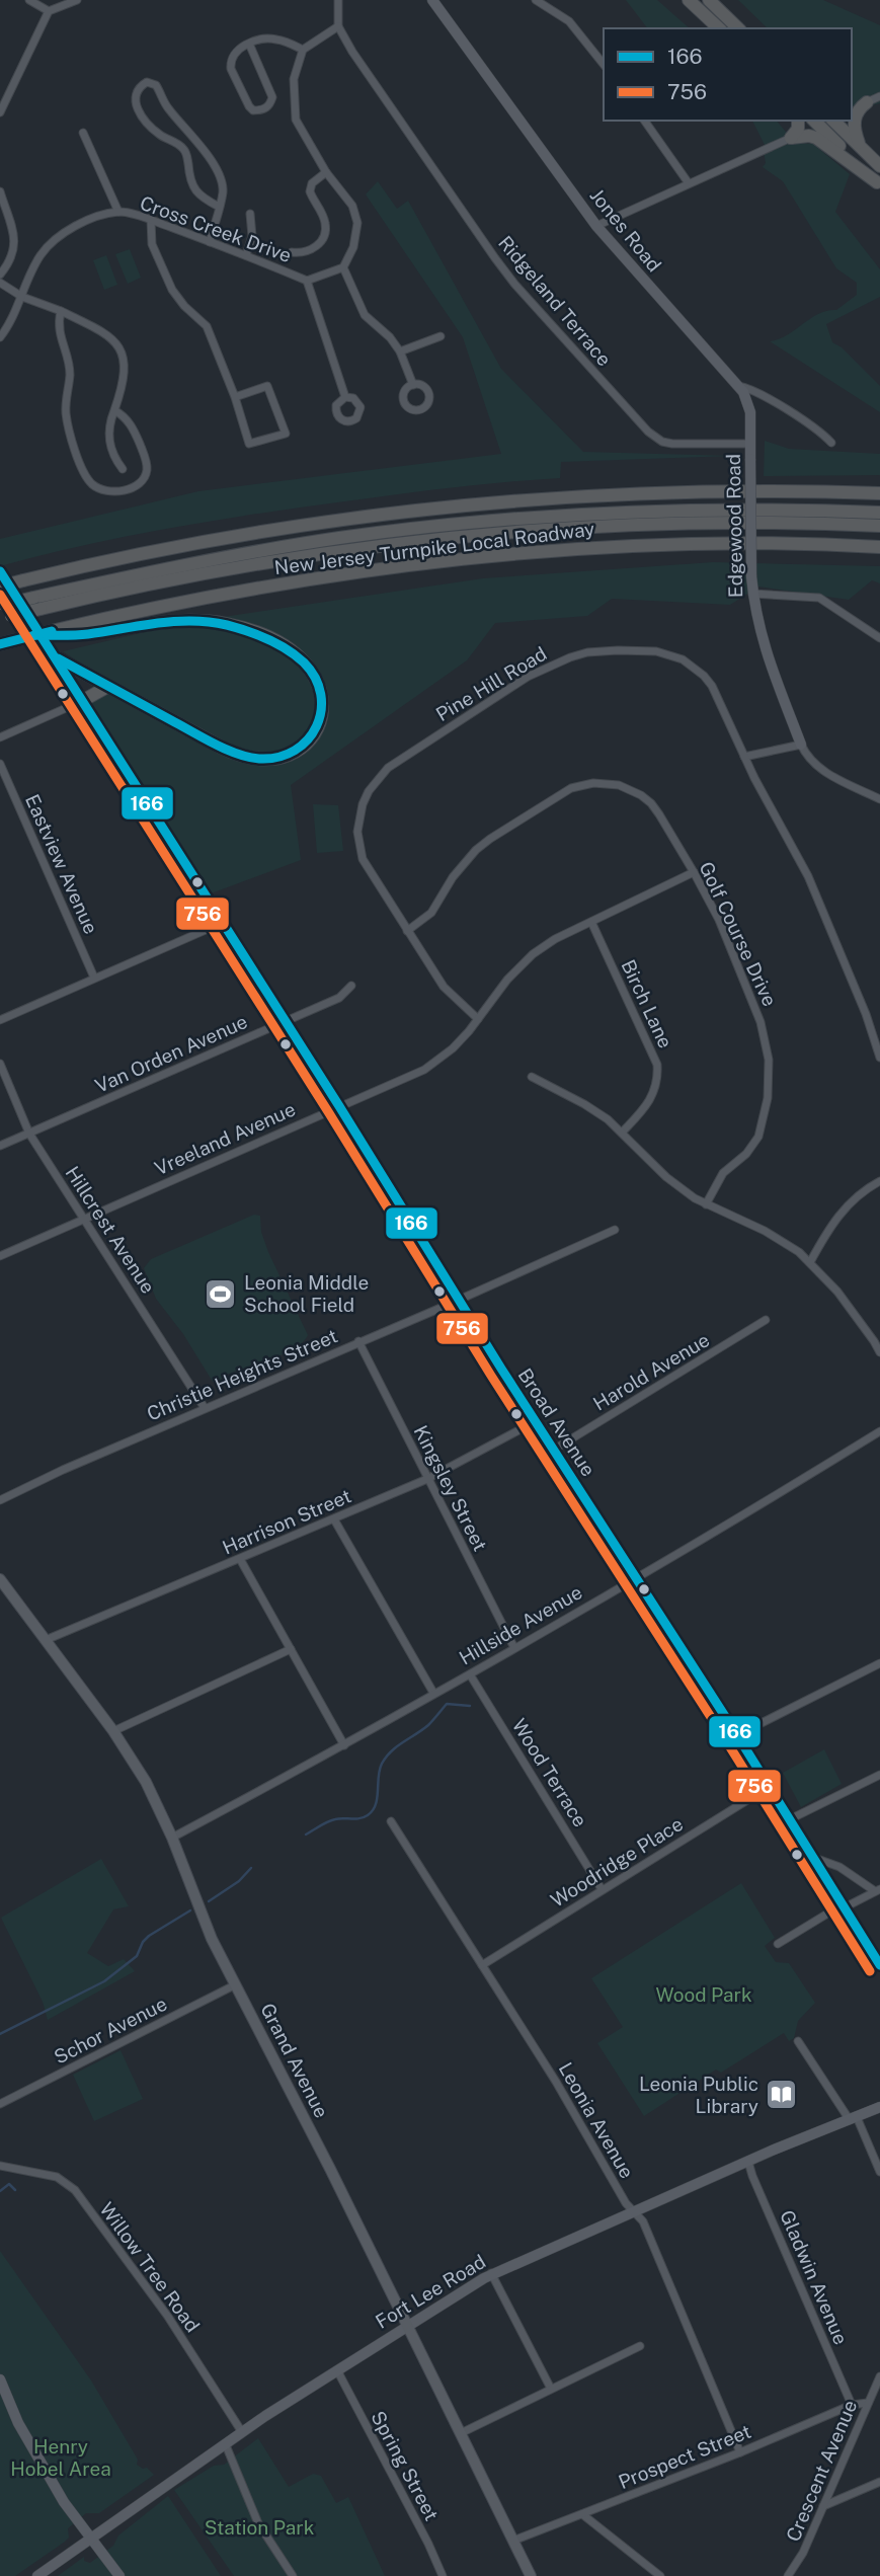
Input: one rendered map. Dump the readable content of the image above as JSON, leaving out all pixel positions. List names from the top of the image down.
{
  "streets": {
    "highway": ["New Jersey Turnpike Local Roadway"],
    "main road": ["Grand Avenue"],
    "street": [
      "Cross Creek Drive",
      "Jones Road",
      "Ridgeland Terrace",
      "Edgewood Road",
      "Pine Hill Road",
      "Eastview Avenue",
      "Golf Course Drive",
      "Birch Lane",
      "Van Orden Avenue",
      "Vreeland Avenue",
      "Hillcrest Avenue",
      "Harold Avenue",
      "Christie Heights Street",
      "Broad Avenue",
      "Kingsley Street",
      "Harrison Street",
      "Hillside Avenue",
      "Wood Terrace",
      "Woodridge Place",
      "Schor Avenue",
      "Leonia Avenue",
      "Willow Tree Road",
      "Gladwin Avenue",
      "Fort Lee Road",
      "Prospect Street",
      "Spring Street",
      "Crescent Avenue"
    ]
  },
  "crossings": [
    ["Jones Road", "Edgewood Road"],
    ["Ridgeland Terrace", "Edgewood Road"],
    ["Pine Hill Road", "Golf Course Drive"],
    ["Pine Hill Road", "Vreeland Avenue"],
    ["Golf Course Drive", "Vreeland Avenue"],
    ["Birch Lane", "Vreeland Avenue"],
    ["Van Orden Avenue", "Hillcrest Avenue"],
    ["Van Orden Avenue", "Broad Avenue"],
    ["Vreeland Avenue", "Hillcrest Avenue"],
    ["Vreeland Avenue", "Broad Avenue"],
    ["Hillcrest Avenue", "Christie Heights Street"],
    ["Harold Avenue", "Broad Avenue"],
    ["Christie Heights Street", "Broad Avenue"],
    ["Christie Heights Street", "Kingsley Street"],
    ["Broad Avenue", "Harrison Street"],
    ["Broad Avenue", "Hillside Avenue"],
    ["Broad Avenue", "Woodridge Place"],
    ["Kingsley Street", "Harrison Street"],
    ["Kingsley Street", "Hillside Avenue"],
    ["Harrison Street", "Grand Avenue"],
    ["Hillside Avenue", "Wood Terrace"],
    ["Hillside Avenue", "Grand Avenue"],
    ["Wood Terrace", "Woodridge Place"],
    ["Woodridge Place", "Leonia Avenue"],
    ["Schor Avenue", "Grand Avenue"],
    ["Grand Avenue", "Fort Lee Road"],
    ["Grand Avenue", "Prospect Street"],
    ["Leonia Avenue", "Fort Lee Road"],
    ["Leonia Avenue", "Prospect Street"],
    ["Willow Tree Road", "Fort Lee Road"],
    ["Gladwin Avenue", "Fort Lee Road"],
    ["Gladwin Avenue", "Prospect Street"],
    ["Fort Lee Road", "Spring Street"],
    ["Prospect Street", "Crescent Avenue"]
  ],
  "parks": ["Wood Park", "Henry Hobel Area", "Station Park"],
  "places": {
    "sports": ["Leonia Middle School Field"],
    "library": ["Leonia Public Library"]
  },
  "lines": ["transit line 166", "transit line 756"],
  "legend": ["166", "756"]
}
